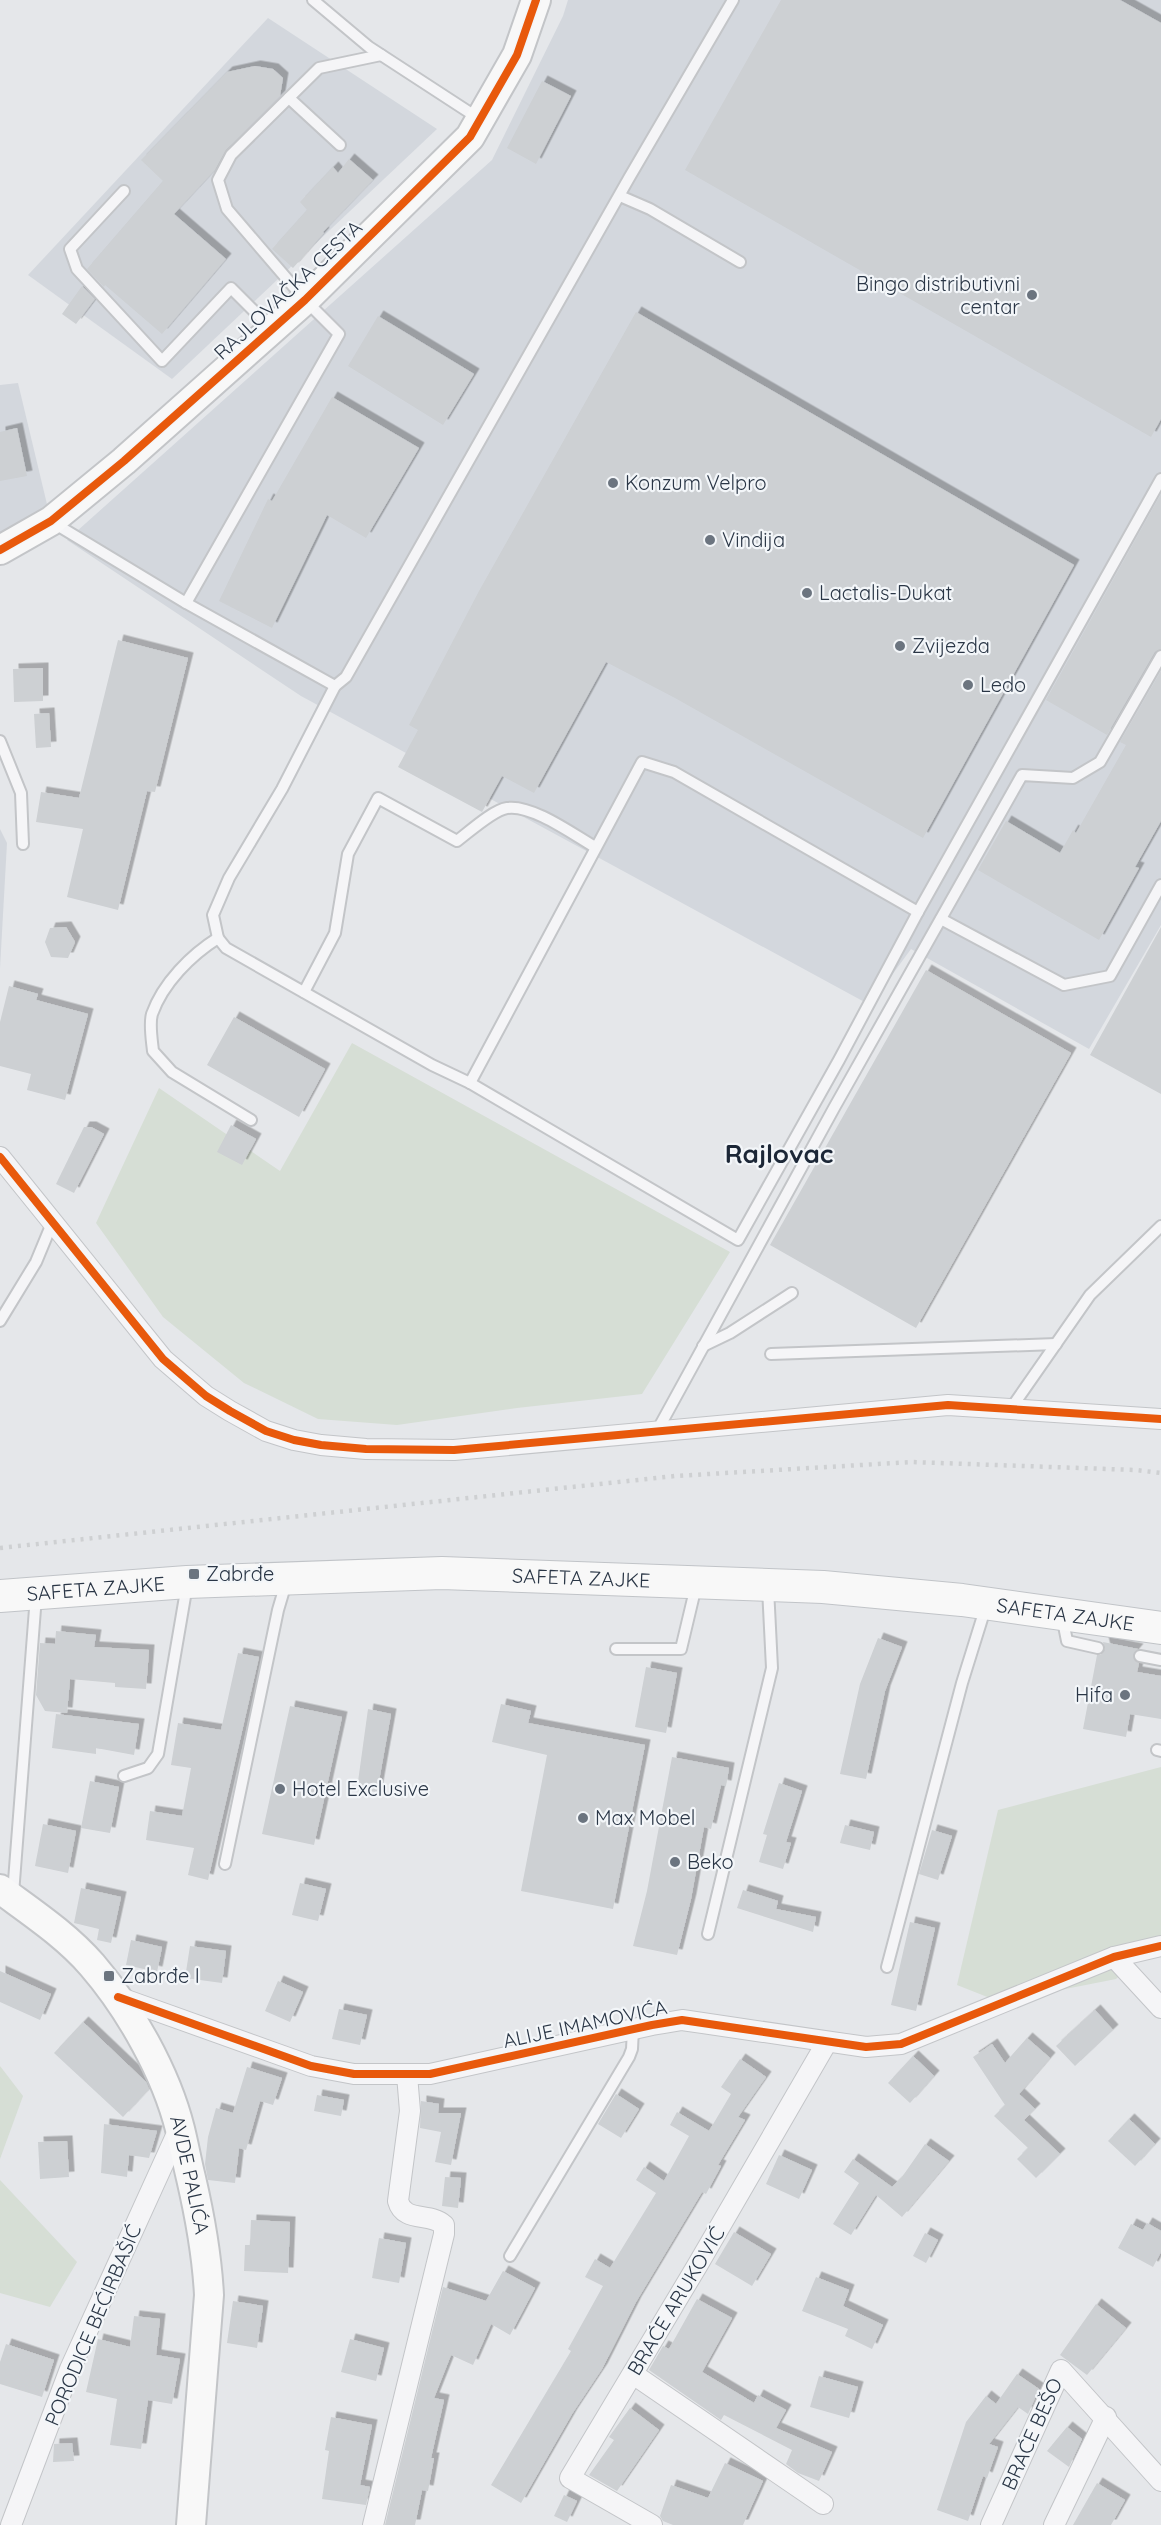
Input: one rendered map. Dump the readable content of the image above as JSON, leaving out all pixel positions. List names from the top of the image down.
{
  "streets": {
    "main road": ["SAFETA ZAJKE"],
    "street": [
      "RAJLOVAČKA CESTA",
      "ALIJE IMAMOVIĆA",
      "AVDE PALIĆA",
      "BRAĆE ARUKOVIĆ",
      "PORODICE BEĆIRBAŠIĆ",
      "BRAĆE BEŠO"
    ]
  },
  "crossings": [
    ["ALIJE IMAMOVIĆA", "AVDE PALIĆA"],
    ["ALIJE IMAMOVIĆA", "BRAĆE ARUKOVIĆ"],
    ["AVDE PALIĆA", "PORODICE BEĆIRBAŠIĆ"]
  ],
  "districts": ["Rajlovac"],
  "places": {
    "other": [
      "Bingo distributivni centar",
      "Konzum Velpro",
      "Vindija",
      "Lactalis-Dukat",
      "Zvijezda",
      "Ledo",
      "Hifa",
      "Hotel Exclusive",
      "Max Mobel",
      "Beko"
    ],
    "transit": ["Zabrđe", "Zabrđe I"]
  }
}
